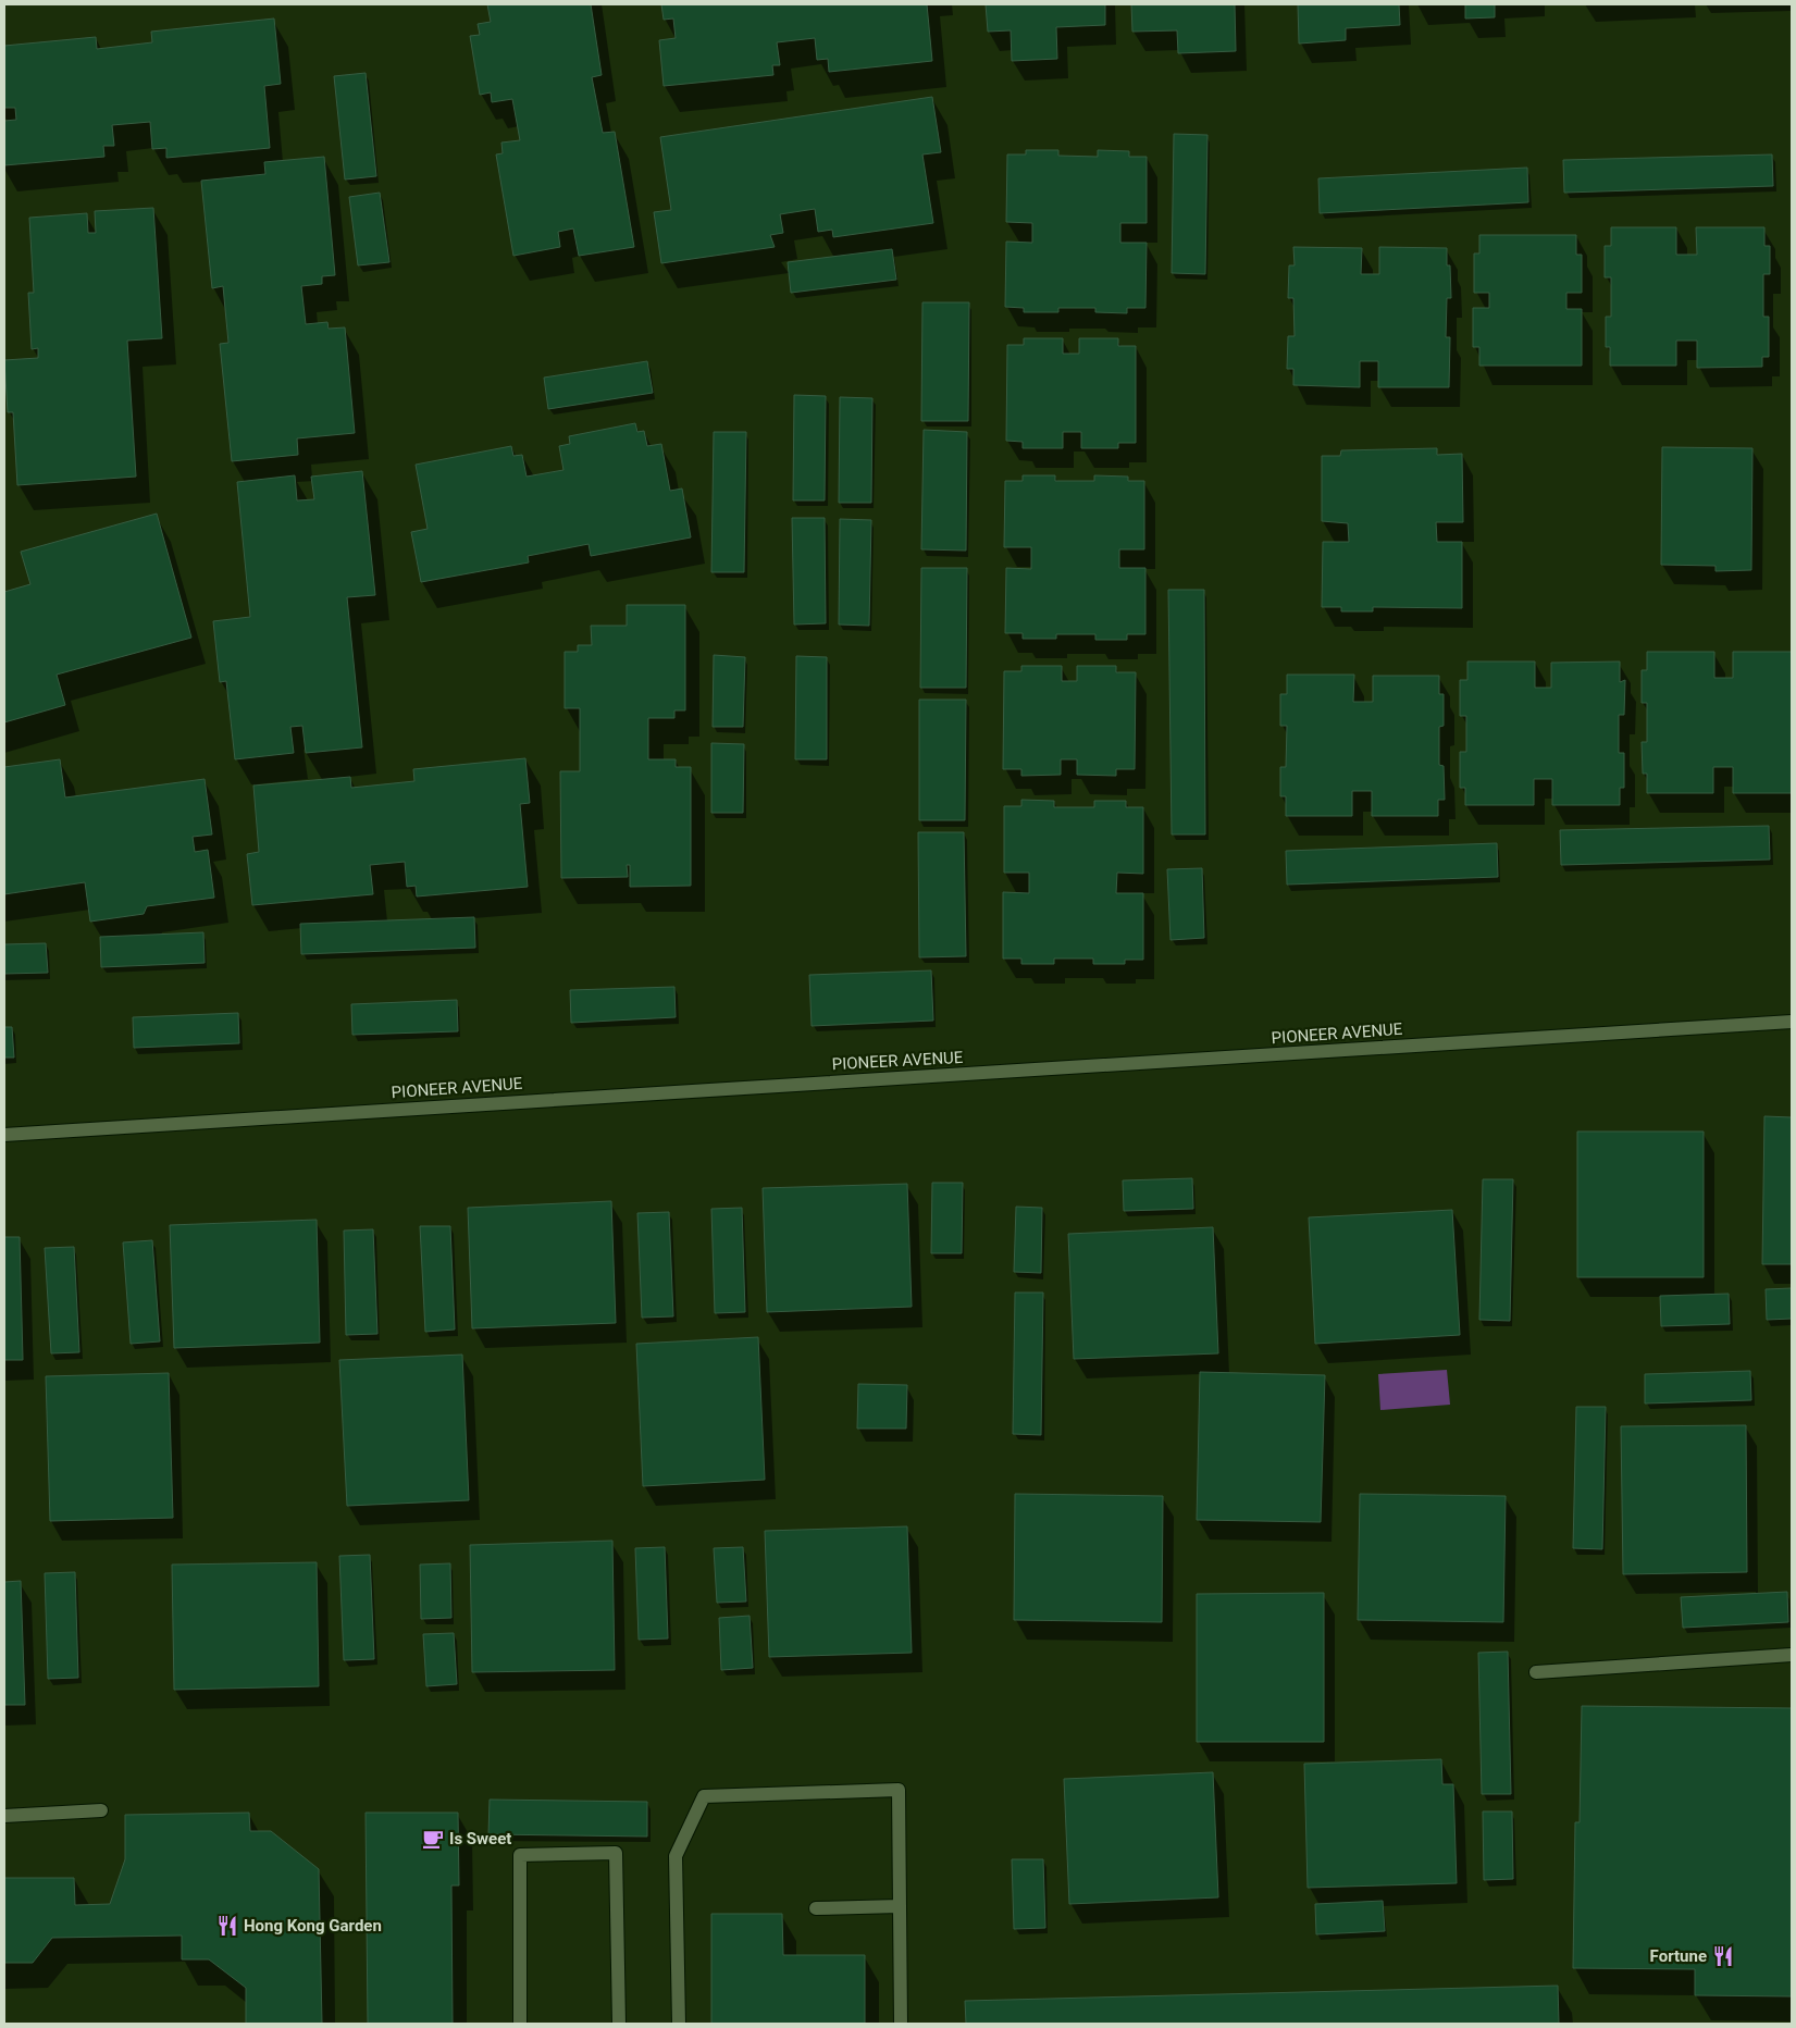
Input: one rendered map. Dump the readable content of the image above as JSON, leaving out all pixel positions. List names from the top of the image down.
{
  "streets": {
    "street": ["PIONEER AVENUE"]
  },
  "places": {
    "cafe": ["Is Sweet"],
    "restaurant": ["Hong Kong Garden", "Fortune"]
  }
}
